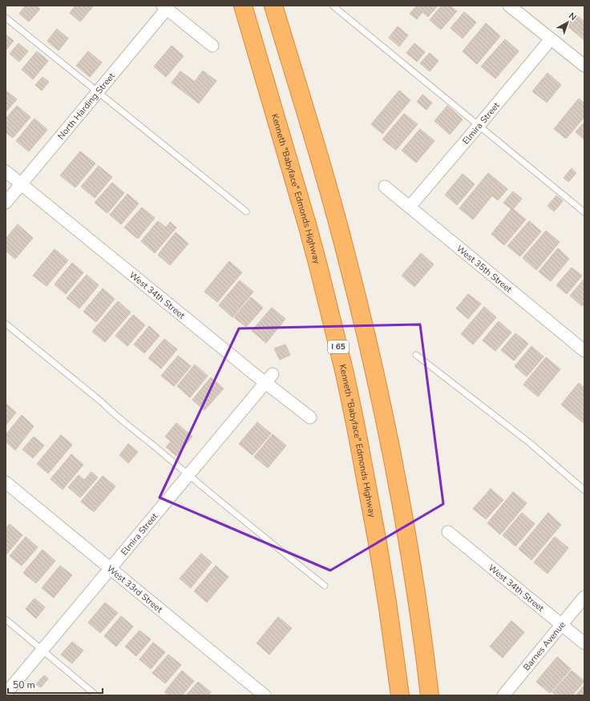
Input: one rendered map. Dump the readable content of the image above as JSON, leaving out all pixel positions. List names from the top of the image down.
{
  "streets": {
    "highway": ["Kenneth \"Babyface\" Edmonds Highway", "I 65"],
    "street": [
      "North Harding Street",
      "Elmira Street",
      "West 35th Street",
      "West 34th Street",
      "West 33rd Street",
      "Barnes Avenue"
    ]
  },
  "crossings": [
    ["North Harding Street", "West 34th Street"],
    ["Elmira Street", "West 35th Street"],
    ["Elmira Street", "West 34th Street"],
    ["Elmira Street", "West 33rd Street"],
    ["West 34th Street", "Barnes Avenue"]
  ],
  "scale_bar": "50 m",
  "north": "top right"
}
